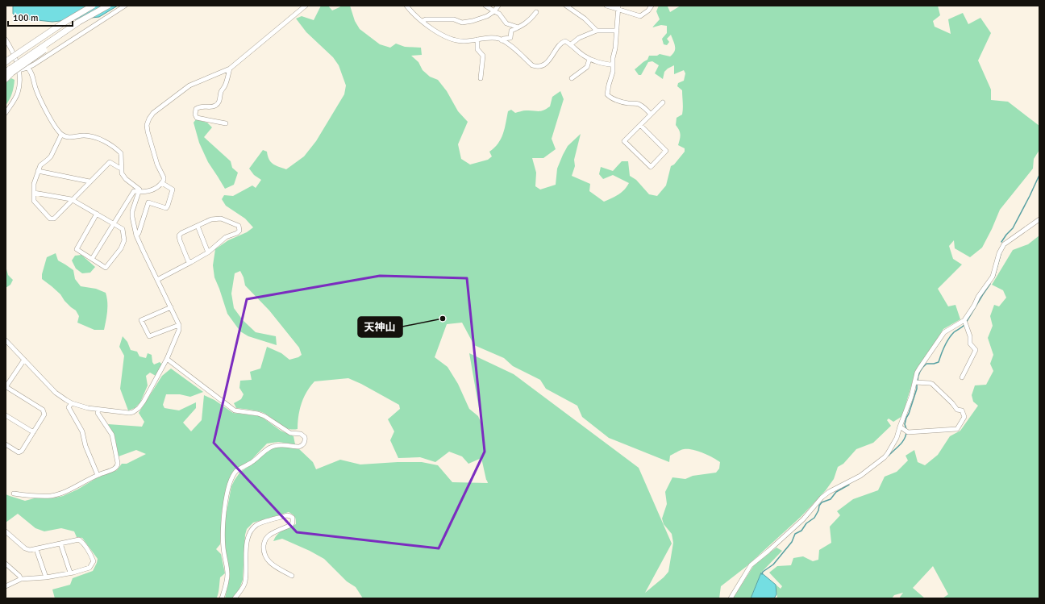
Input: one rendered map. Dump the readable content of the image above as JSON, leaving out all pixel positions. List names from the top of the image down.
{
  "places": ["天神山"],
  "scale_bar": "100 m"
}
